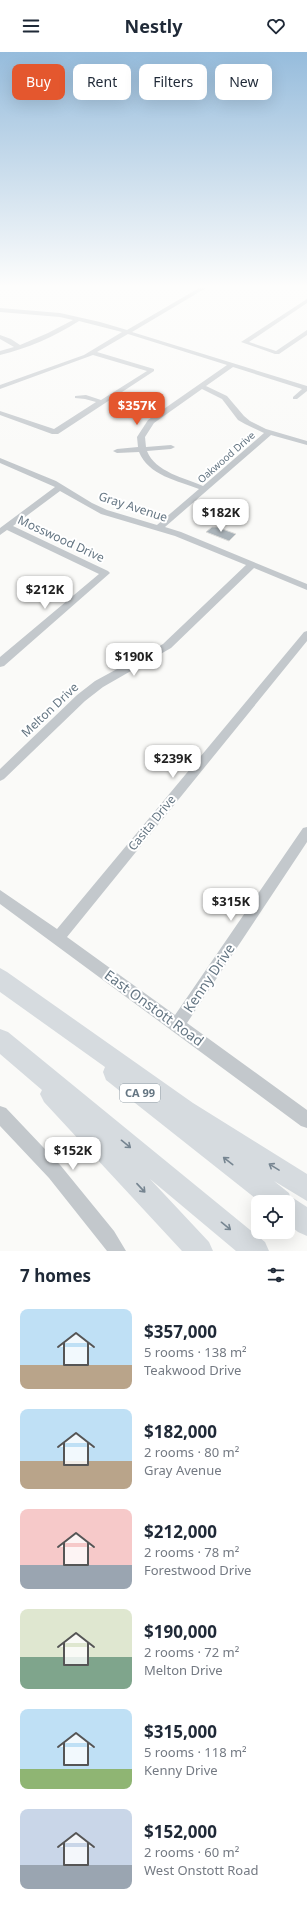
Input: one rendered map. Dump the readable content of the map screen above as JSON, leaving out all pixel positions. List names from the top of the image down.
{
  "streets": {
    "highway": ["CA 99"],
    "street": [
      "Oakwood Drive",
      "Gray Avenue",
      "Mosswood Drive",
      "Melton Drive",
      "Casita Drive",
      "Kenny Drive",
      "East Onstott Road"
    ]
  },
  "crossings": [
    ["Oakwood Drive", "Gray Avenue"],
    ["Gray Avenue", "Melton Drive"],
    ["Casita Drive", "East Onstott Road"],
    ["Kenny Drive", "East Onstott Road"]
  ],
  "page": {
    "header": "Nestly",
    "chip": [
      "Buy",
      "Rent",
      "Filters",
      "New"
    ],
    "price": [
      "$357K",
      "$182K",
      "$212K",
      "$190K",
      "$239K",
      "$315K",
      "$152K"
    ],
    "heading": "7 homes",
    "list": [
      {
        "name": "$357,000",
        "note": "5 rooms · 138 m² · Teakwood Drive"
      },
      {
        "name": "$182,000",
        "note": "2 rooms · 80 m² · Gray Avenue"
      },
      {
        "name": "$212,000",
        "note": "2 rooms · 78 m² · Forestwood Drive"
      },
      {
        "name": "$190,000",
        "note": "2 rooms · 72 m² · Melton Drive"
      },
      {
        "name": "$315,000",
        "note": "5 rooms · 118 m² · Kenny Drive"
      },
      {
        "name": "$152,000",
        "note": "2 rooms · 60 m² · West Onstott Road"
      }
    ]
  }
}
